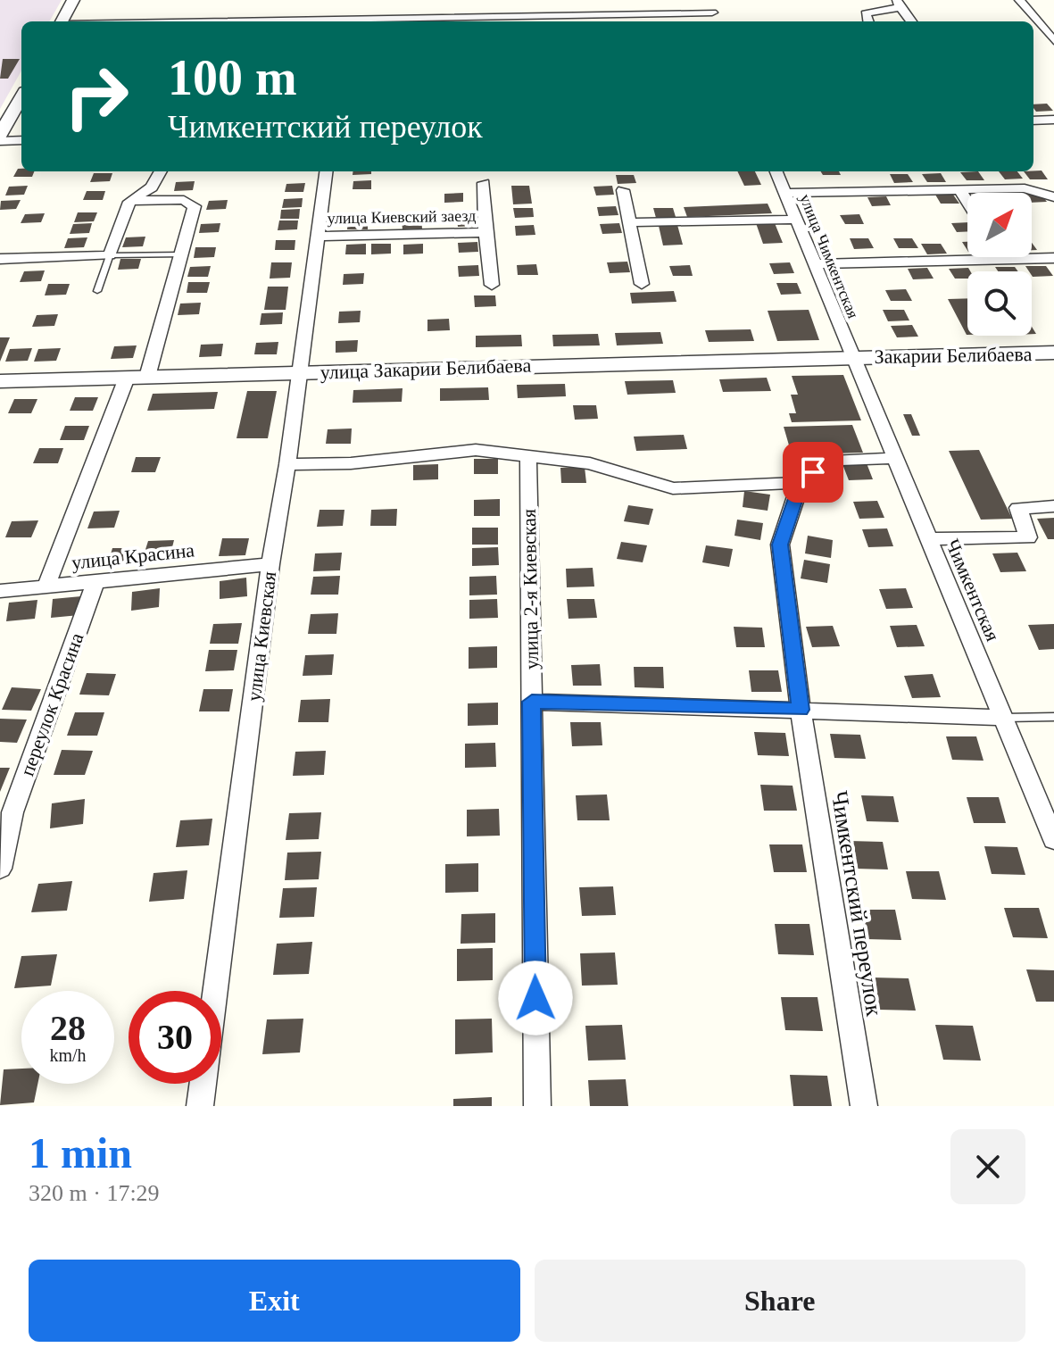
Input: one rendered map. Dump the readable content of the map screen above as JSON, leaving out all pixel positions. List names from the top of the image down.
{
  "streets": {
    "street": [
      "улица Киевский заезд",
      "улица Чимкентская",
      "Закарии Белибаева",
      "улица Закарии Белибаева",
      "улица Красина",
      "улица 2-я Киевская",
      "Чимкентская",
      "улица Киевская",
      "переулок Красина",
      "Чимкентский переулок"
    ]
  },
  "crossings": [
    ["улица Киевский заезд", "улица Киевская"],
    ["улица Чимкентская", "Закарии Белибаева"],
    ["улица Чимкентская", "улица Закарии Белибаева"],
    ["улица Чимкентская", "Чимкентская"],
    ["Закарии Белибаева", "улица Закарии Белибаева"],
    ["Закарии Белибаева", "Чимкентская"],
    ["улица Закарии Белибаева", "Чимкентская"],
    ["улица Закарии Белибаева", "улица Киевская"],
    ["улица Красина", "улица Киевская"],
    ["улица Красина", "переулок Красина"]
  ],
  "north": "top right",
  "page": {
    "turn": ["100 m", "Чимкентский переулок"],
    "speed": "28 km/h",
    "limit": "30",
    "heading": ["1 min", "320 m · 17:29"],
    "buttons": ["Exit", "Share"]
  }
}
